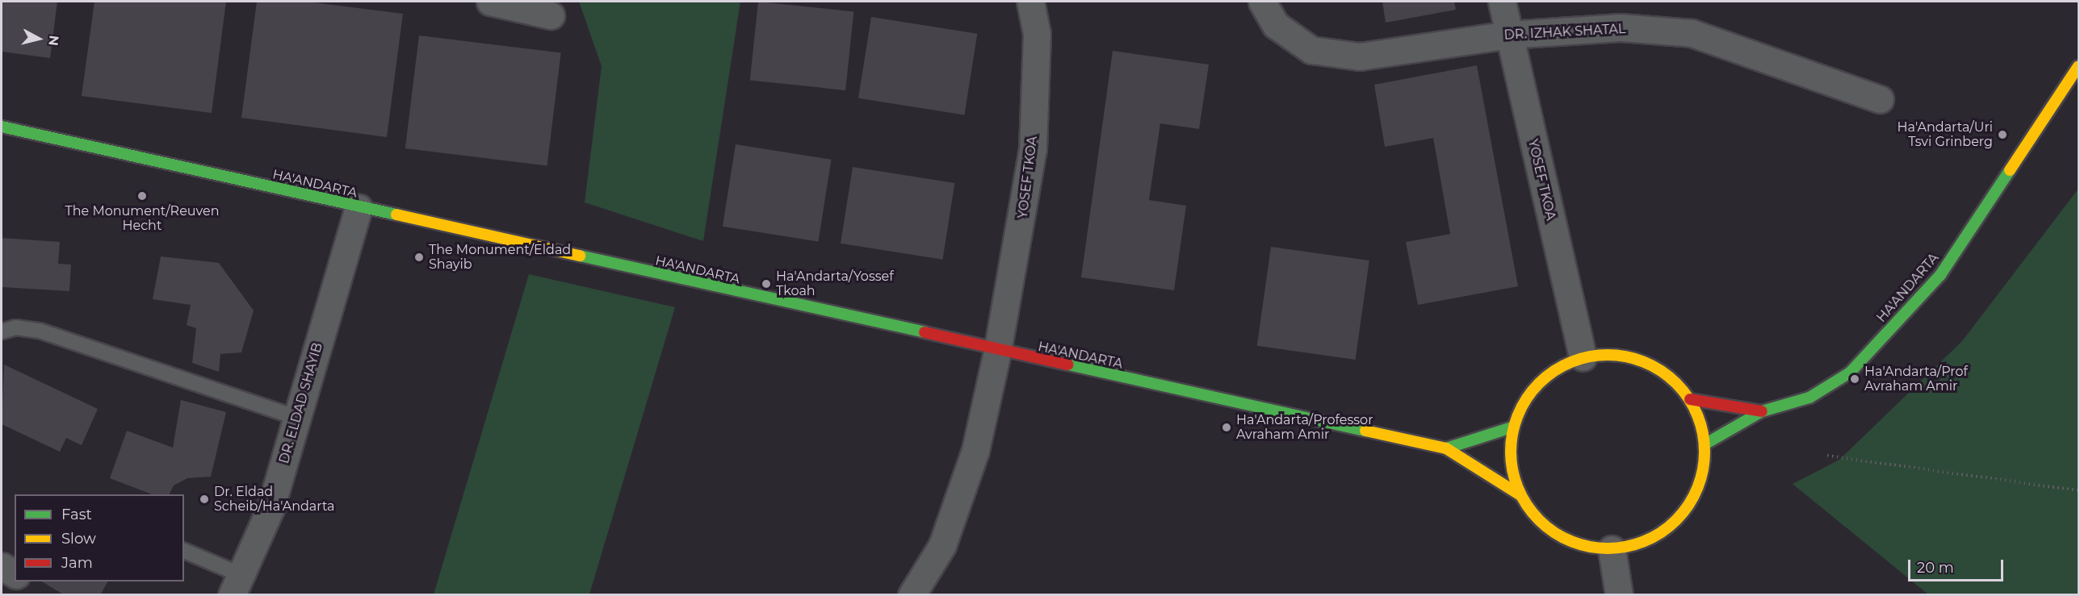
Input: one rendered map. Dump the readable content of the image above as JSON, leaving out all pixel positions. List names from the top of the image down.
{
  "streets": {
    "street": [
      "DR. IZHAK SHATAL",
      "YOSEF TKOA",
      "HA'ANDARTA",
      "DR. ELDAD SHAYIB"
    ]
  },
  "crossings": [
    ["DR. IZHAK SHATAL", "YOSEF TKOA"],
    ["YOSEF TKOA", "HA'ANDARTA"],
    ["HA'ANDARTA", "DR. ELDAD SHAYIB"]
  ],
  "places": [
    "Ha'Andarta/Uri Tsvi Grinberg",
    "The Monument/Reuven Hecht",
    "The Monument/Eldad Shayib",
    "Ha'Andarta/Yossef Tkoah",
    "Ha'Andarta/Prof Avraham Amir",
    "Ha'Andarta/Professor Avraham Amir",
    "Dr. Eldad Scheib/Ha'Andarta"
  ],
  "legend": ["Fast", "Slow", "Jam"],
  "scale_bar": "20 m",
  "north": "right"
}
